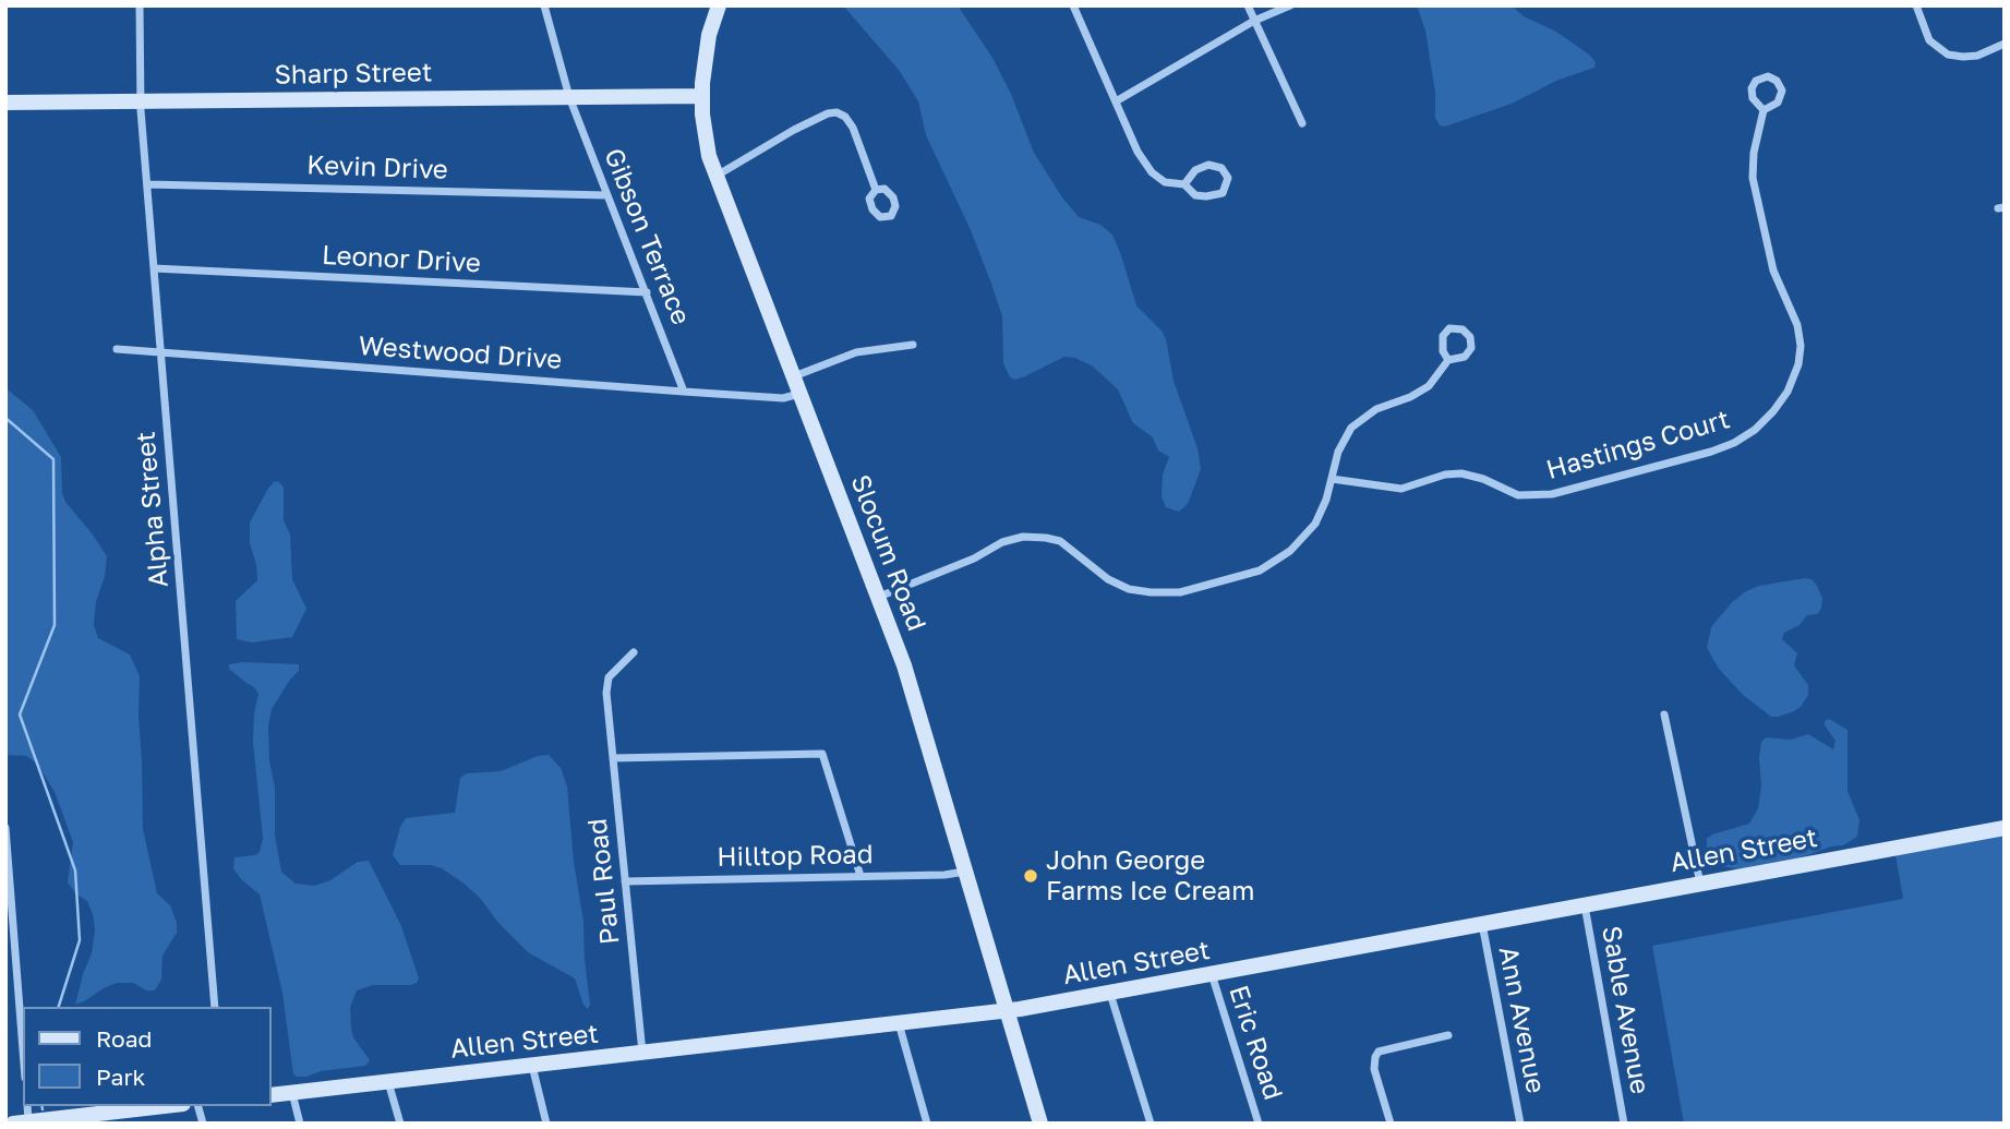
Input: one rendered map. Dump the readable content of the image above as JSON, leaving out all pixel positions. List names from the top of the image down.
{
  "streets": {
    "street": [
      "Sharp Street",
      "Kevin Drive",
      "Gibson Terrace",
      "Leonor Drive",
      "Westwood Drive",
      "Hastings Court",
      "Alpha Street",
      "Slocum Road",
      "Allen Street",
      "Hilltop Road",
      "Paul Road",
      "Sable Avenue",
      "Ann Avenue",
      "Eric Road"
    ]
  },
  "crossings": [
    ["Sharp Street", "Gibson Terrace"],
    ["Sharp Street", "Alpha Street"],
    ["Sharp Street", "Slocum Road"],
    ["Kevin Drive", "Gibson Terrace"],
    ["Kevin Drive", "Alpha Street"],
    ["Gibson Terrace", "Leonor Drive"],
    ["Gibson Terrace", "Westwood Drive"],
    ["Leonor Drive", "Alpha Street"],
    ["Westwood Drive", "Alpha Street"],
    ["Westwood Drive", "Slocum Road"],
    ["Slocum Road", "Allen Street"],
    ["Slocum Road", "Hilltop Road"],
    ["Allen Street", "Paul Road"],
    ["Allen Street", "Sable Avenue"],
    ["Allen Street", "Ann Avenue"],
    ["Allen Street", "Eric Road"],
    ["Hilltop Road", "Paul Road"]
  ],
  "places": ["John George Farms Ice Cream"],
  "legend": ["Road", "Park"]
}
